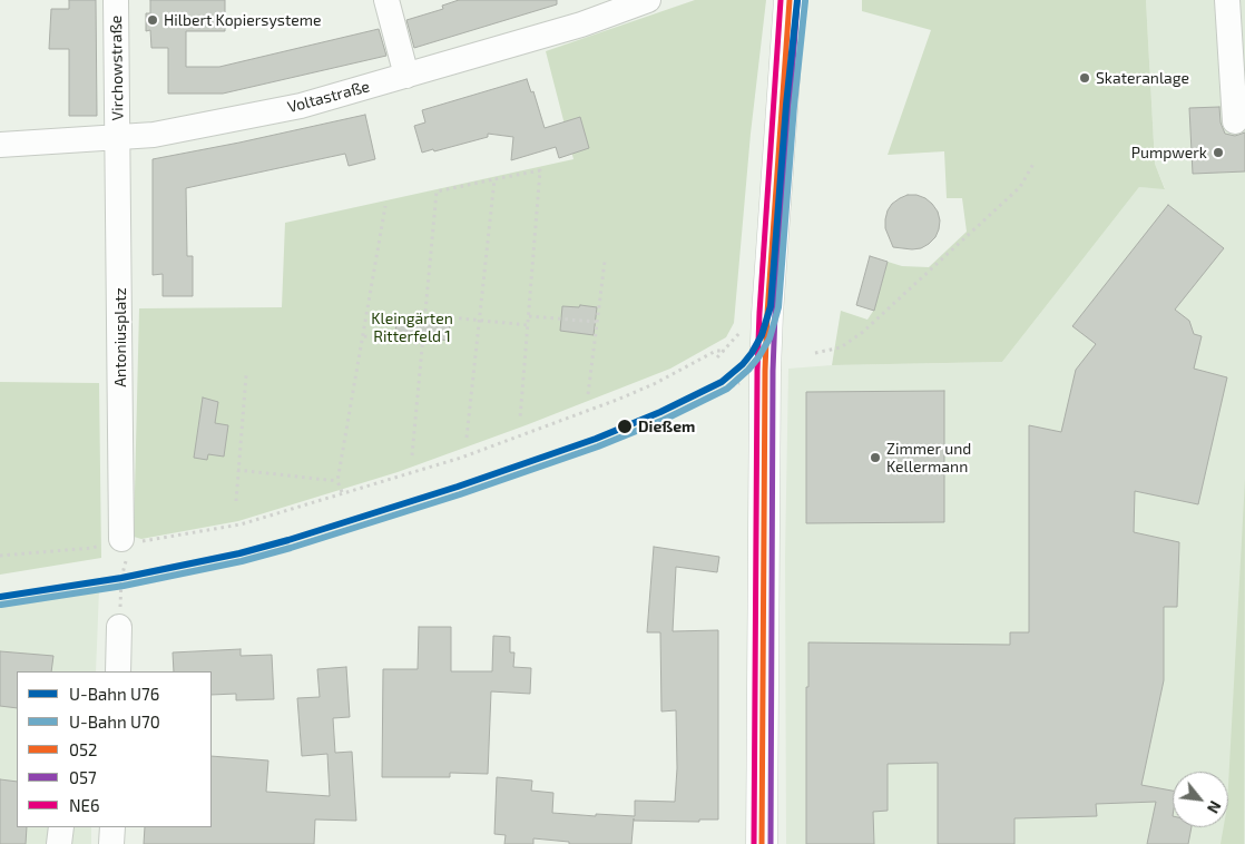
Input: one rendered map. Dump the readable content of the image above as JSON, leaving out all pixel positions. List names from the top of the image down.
{
  "streets": {
    "street": ["Virchowstraße", "Voltastraße", "Antoniusplatz"]
  },
  "crossings": [
    ["Virchowstraße", "Voltastraße"],
    ["Virchowstraße", "Antoniusplatz"],
    ["Voltastraße", "Antoniusplatz"]
  ],
  "parks": ["Kleingärten Ritterfeld 1"],
  "places": [
    "Hilbert Kopiersysteme",
    "Skateranlage",
    "Pumpwerk",
    "Dießem",
    "Zimmer und Kellermann"
  ],
  "lines": [
    "metro line U76",
    "transit line 052",
    "transit line NE6",
    "metro line U70",
    "transit line 057"
  ],
  "legend": [
    "U-Bahn U76",
    "U-Bahn U70",
    "052",
    "057",
    "NE6"
  ],
  "north": "bottom right"
}
